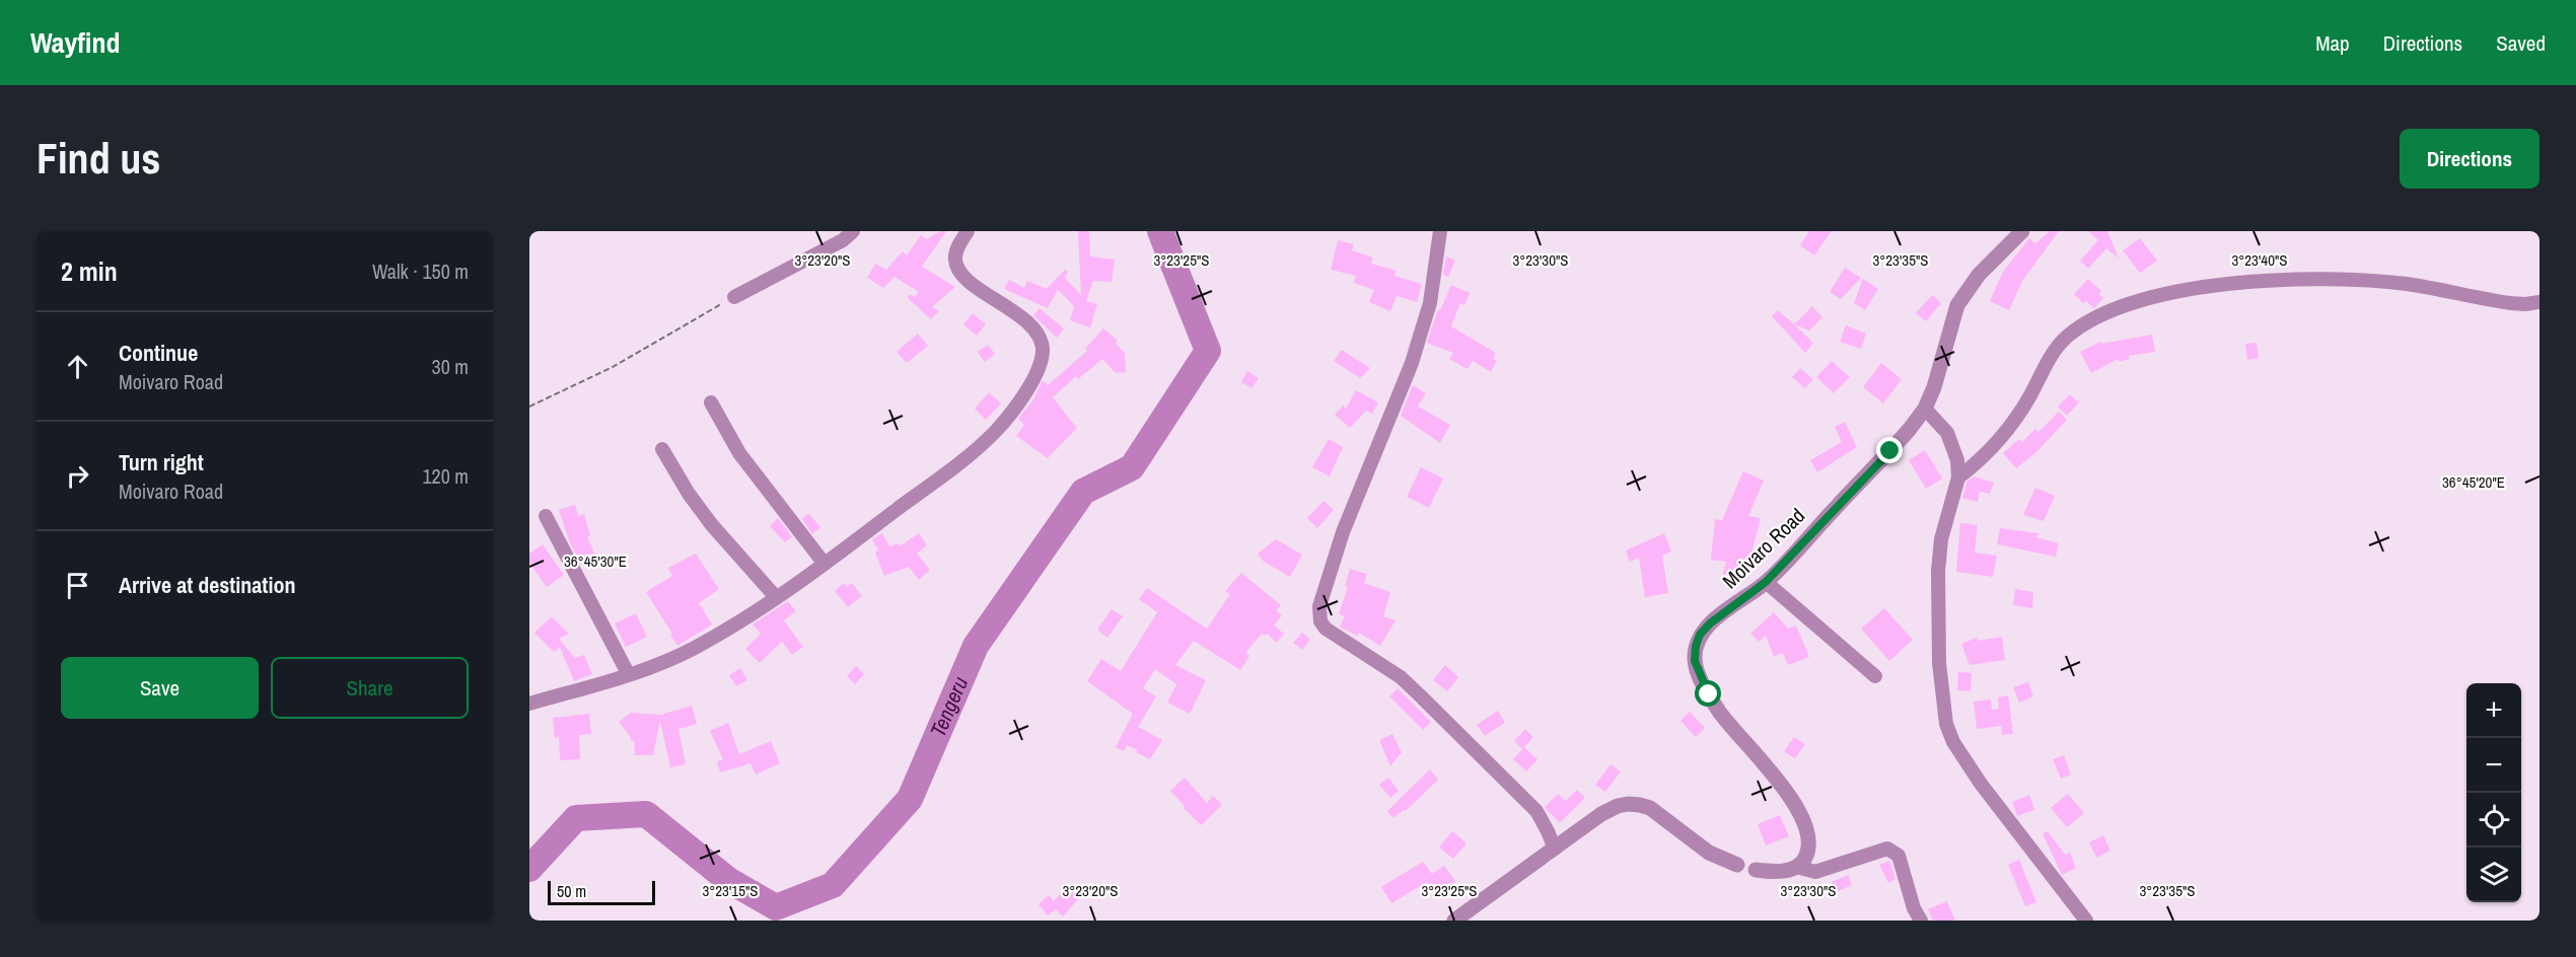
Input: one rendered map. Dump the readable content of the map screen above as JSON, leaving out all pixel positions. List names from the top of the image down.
{
  "streets": {
    "street": ["Moivaro Road"]
  },
  "water": ["Tengeru"],
  "scale_bar": "50 m",
  "page": {
    "header": "Wayfind",
    "nav": ["Map", "Directions", "Saved"],
    "buttons": [
      "Directions",
      ["Save", "Share"]
    ],
    "title": "Find us",
    "heading": ["2 min", "Walk · 150 m"],
    "list": [
      ["Continue", "Moivaro Road", "30 m"],
      ["Turn right", "Moivaro Road", "120 m"],
      "Arrive at destination"
    ],
    "map_buttons": ["+", "−"],
    "scale": "50 m"
  },
  "coordinates": [
    "3°23'20\"S",
    "3°23'25\"S",
    "3°23'30\"S",
    "3°23'35\"S",
    "3°23'40\"S",
    "36°45'20\"E",
    "36°45'30\"E",
    "3°23'15\"S"
  ]
}
